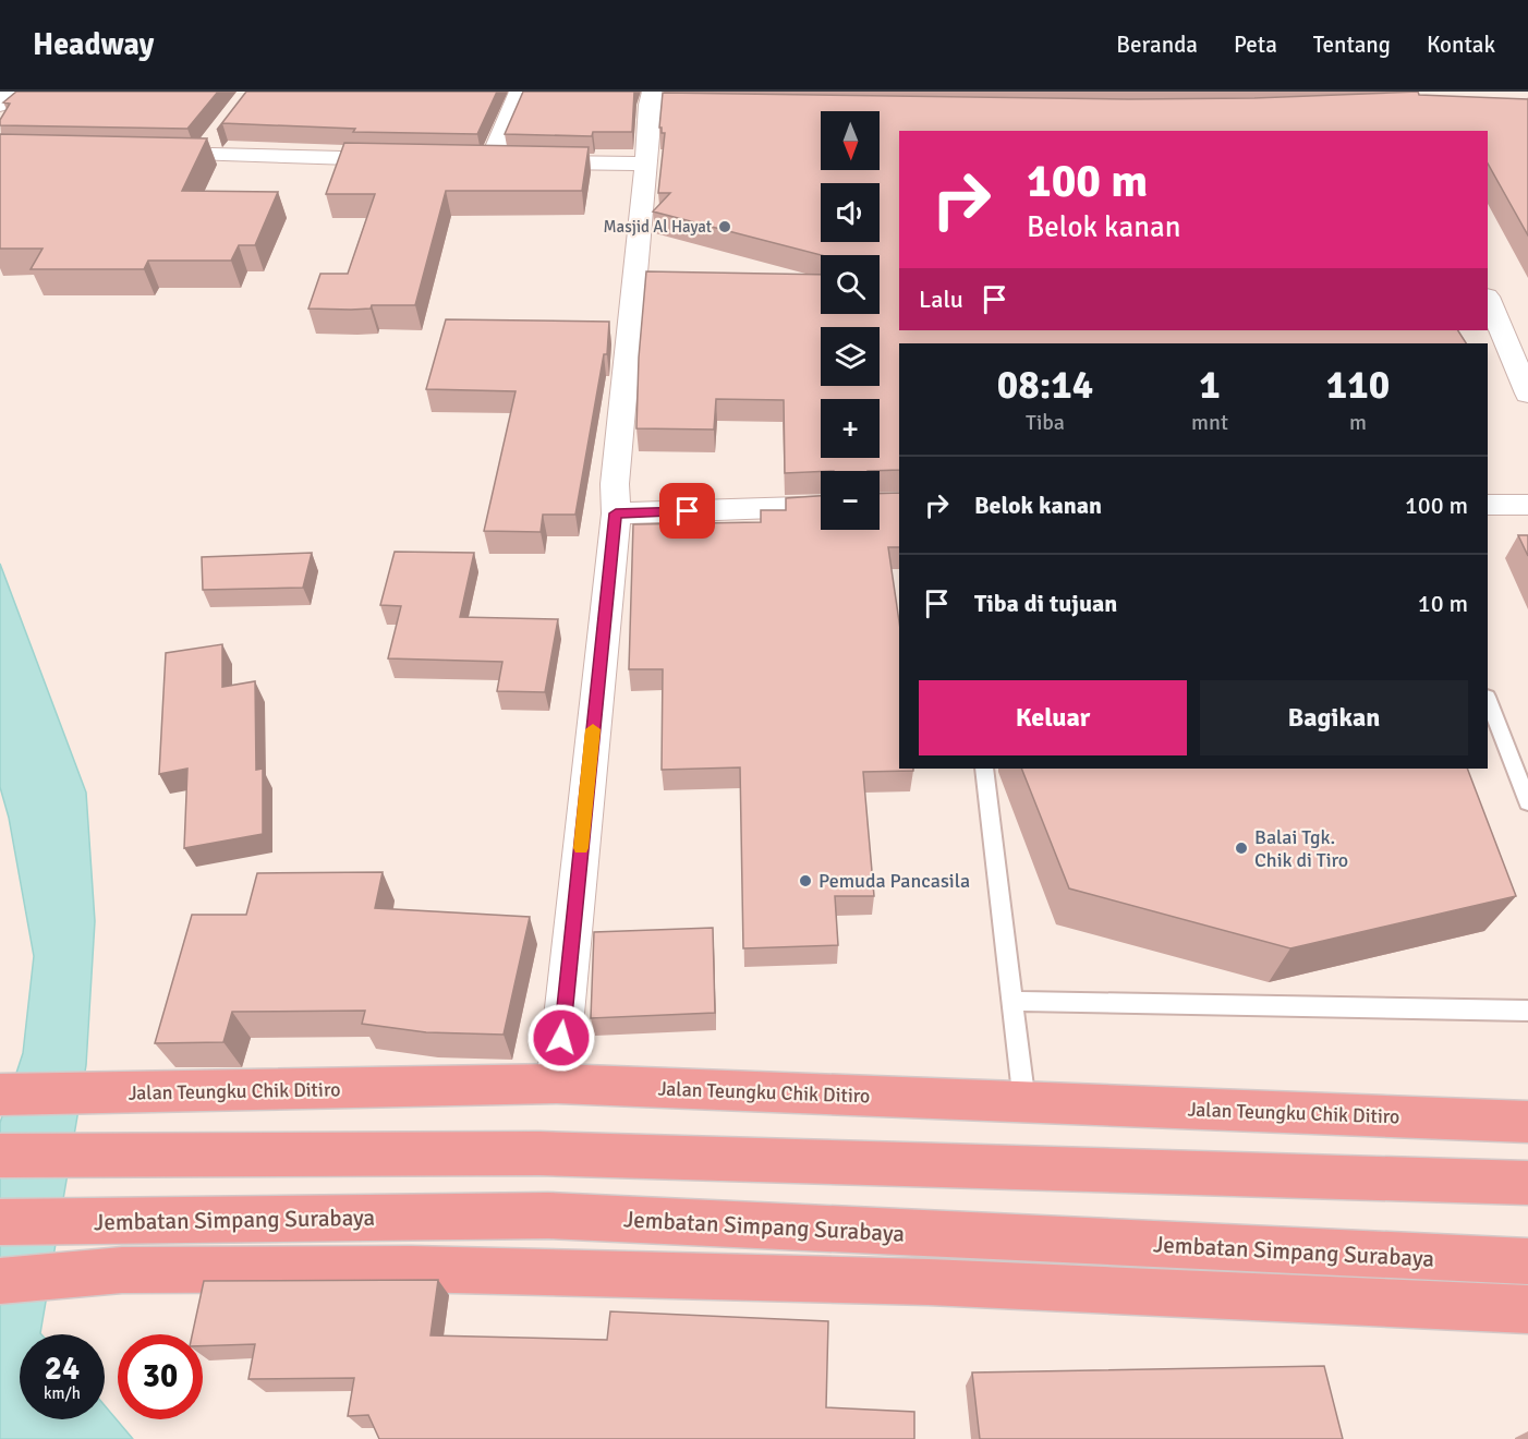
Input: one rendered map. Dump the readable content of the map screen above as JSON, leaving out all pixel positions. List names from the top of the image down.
{
  "streets": {
    "highway": ["Jalan Teungku Chik Ditiro", "Jembatan Simpang Surabaya"]
  },
  "places": ["Masjid Al Hayat", "Balai Tgk. Chik di Tiro", "Pemuda Pancasila"],
  "north": "bottom",
  "page": {
    "header": "Headway",
    "nav": [
      "Beranda",
      "Peta",
      "Tentang",
      "Kontak"
    ],
    "map_buttons": ["+", "−"],
    "turn": ["100 m", "Belok kanan"],
    "then": "Lalu",
    "eta": [
      "08:14",
      "Tiba",
      "1",
      "mnt",
      "110",
      "m"
    ],
    "list": [
      {
        "name": "Belok kanan",
        "value": "100 m"
      },
      {
        "name": "Tiba di tujuan",
        "value": "10 m"
      }
    ],
    "buttons": ["Keluar", "Bagikan"],
    "speed": "24 km/h",
    "limit": "30"
  }
}
